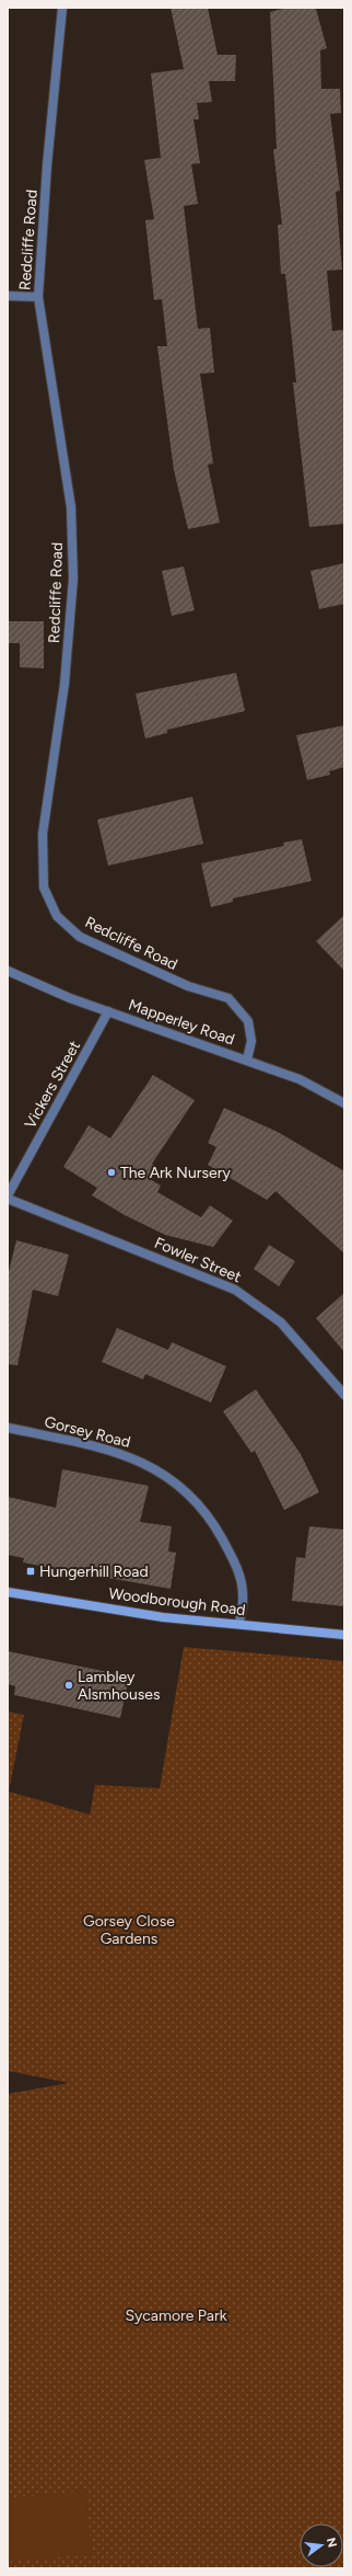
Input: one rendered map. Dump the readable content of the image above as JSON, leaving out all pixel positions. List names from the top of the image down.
{
  "streets": {
    "main road": ["Woodborough Road"],
    "street": [
      "Redcliffe Road",
      "Mapperley Road",
      "Vickers Street",
      "Fowler Street",
      "Gorsey Road"
    ]
  },
  "crossings": [
    ["Redcliffe Road", "Mapperley Road"],
    ["Mapperley Road", "Vickers Street"],
    ["Gorsey Road", "Woodborough Road"]
  ],
  "parks": ["Gorsey Close Gardens", "Sycamore Park"],
  "places": {
    "other": ["The Ark Nursery", "Lambley Alsmhouses"],
    "transit": ["Hungerhill Road"]
  },
  "north": "right"
}
